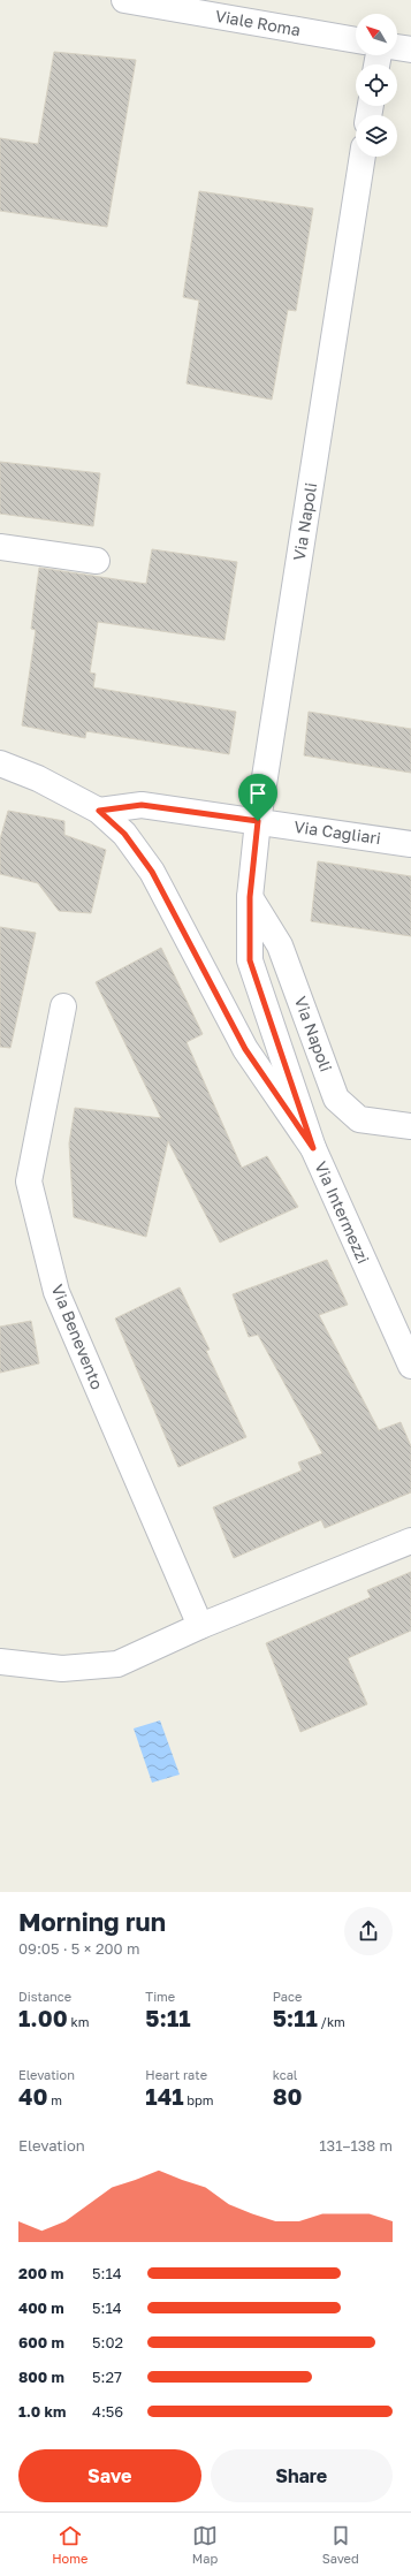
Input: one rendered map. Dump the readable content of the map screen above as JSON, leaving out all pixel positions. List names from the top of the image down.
{
  "streets": {
    "street": [
      "Viale Roma",
      "Via Napoli",
      "Via Cagliari",
      "Via Intermezzi",
      "Via Benevento"
    ]
  },
  "crossings": [
    ["Via Napoli", "Via Cagliari"],
    ["Via Napoli", "Via Intermezzi"],
    ["Via Cagliari", "Via Intermezzi"]
  ],
  "north": "top left",
  "page": {
    "heading": ["Morning run", "09:05 · 5 × 200 m"],
    "stats": [
      ["Distance", "1.00 km"],
      ["Time", "5:11"],
      ["Pace", "5:11 /km"],
      ["Elevation", "40 m"],
      ["Heart rate", "141 bpm"],
      ["kcal", "80"]
    ],
    "chart": ["Elevation", "131–138 m"],
    "list": [
      {
        "name": "200 m",
        "note": "5:14"
      },
      {
        "name": "400 m",
        "note": "5:14"
      },
      {
        "name": "600 m",
        "note": "5:02"
      },
      {
        "name": "800 m",
        "note": "5:27"
      },
      {
        "name": "1.0 km",
        "note": "4:56"
      }
    ],
    "buttons": ["Save", "Share"],
    "tabs": ["Home", "Map", "Saved"]
  }
}
